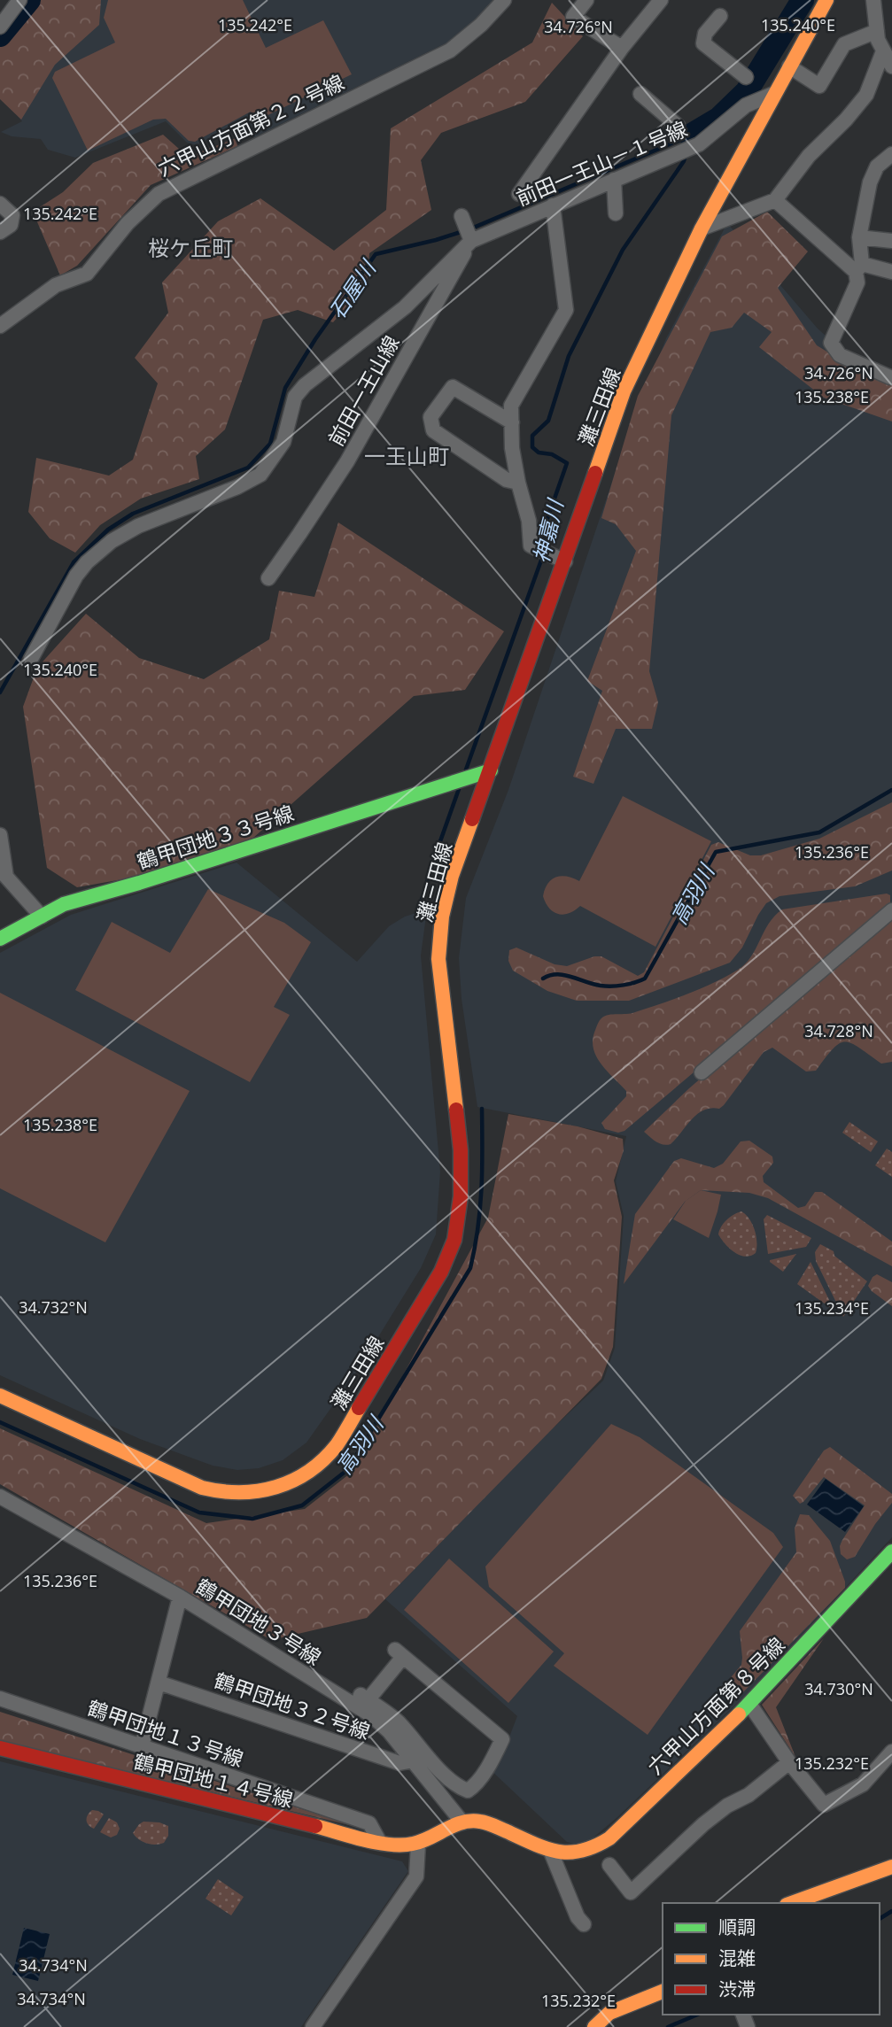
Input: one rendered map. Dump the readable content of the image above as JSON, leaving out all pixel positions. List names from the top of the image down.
{
  "streets": {
    "main road": [
      "灘三田線",
      "鶴甲団地３３号線",
      "六甲山方面第８号線",
      "鶴甲団地１４号線"
    ],
    "street": [
      "六甲山方面第２２号線",
      "前田一王山－１号線",
      "前田一王山線",
      "鶴甲団地３号線",
      "鶴甲団地３２号線",
      "鶴甲団地１３号線"
    ]
  },
  "crossings": [
    ["前田一王山－１号線", "前田一王山線"],
    ["前田一王山－１号線", "灘三田線"],
    ["灘三田線", "鶴甲団地３３号線"],
    ["鶴甲団地３号線", "鶴甲団地３２号線"],
    ["鶴甲団地３号線", "六甲山方面第８号線"],
    ["鶴甲団地１３号線", "鶴甲団地１４号線"]
  ],
  "districts": ["桜ケ丘町", "一王山町"],
  "water": ["石屋川", "神嘉川", "高羽川"],
  "legend": ["順調", "混雑", "渋滞"],
  "coordinates": [
    "135.242°E",
    "135.240°E",
    "34.726°N",
    "135.238°E",
    "135.236°E",
    "34.728°N",
    "34.732°N",
    "135.234°E",
    "34.730°N",
    "135.232°E",
    "34.734°N"
  ]
}
